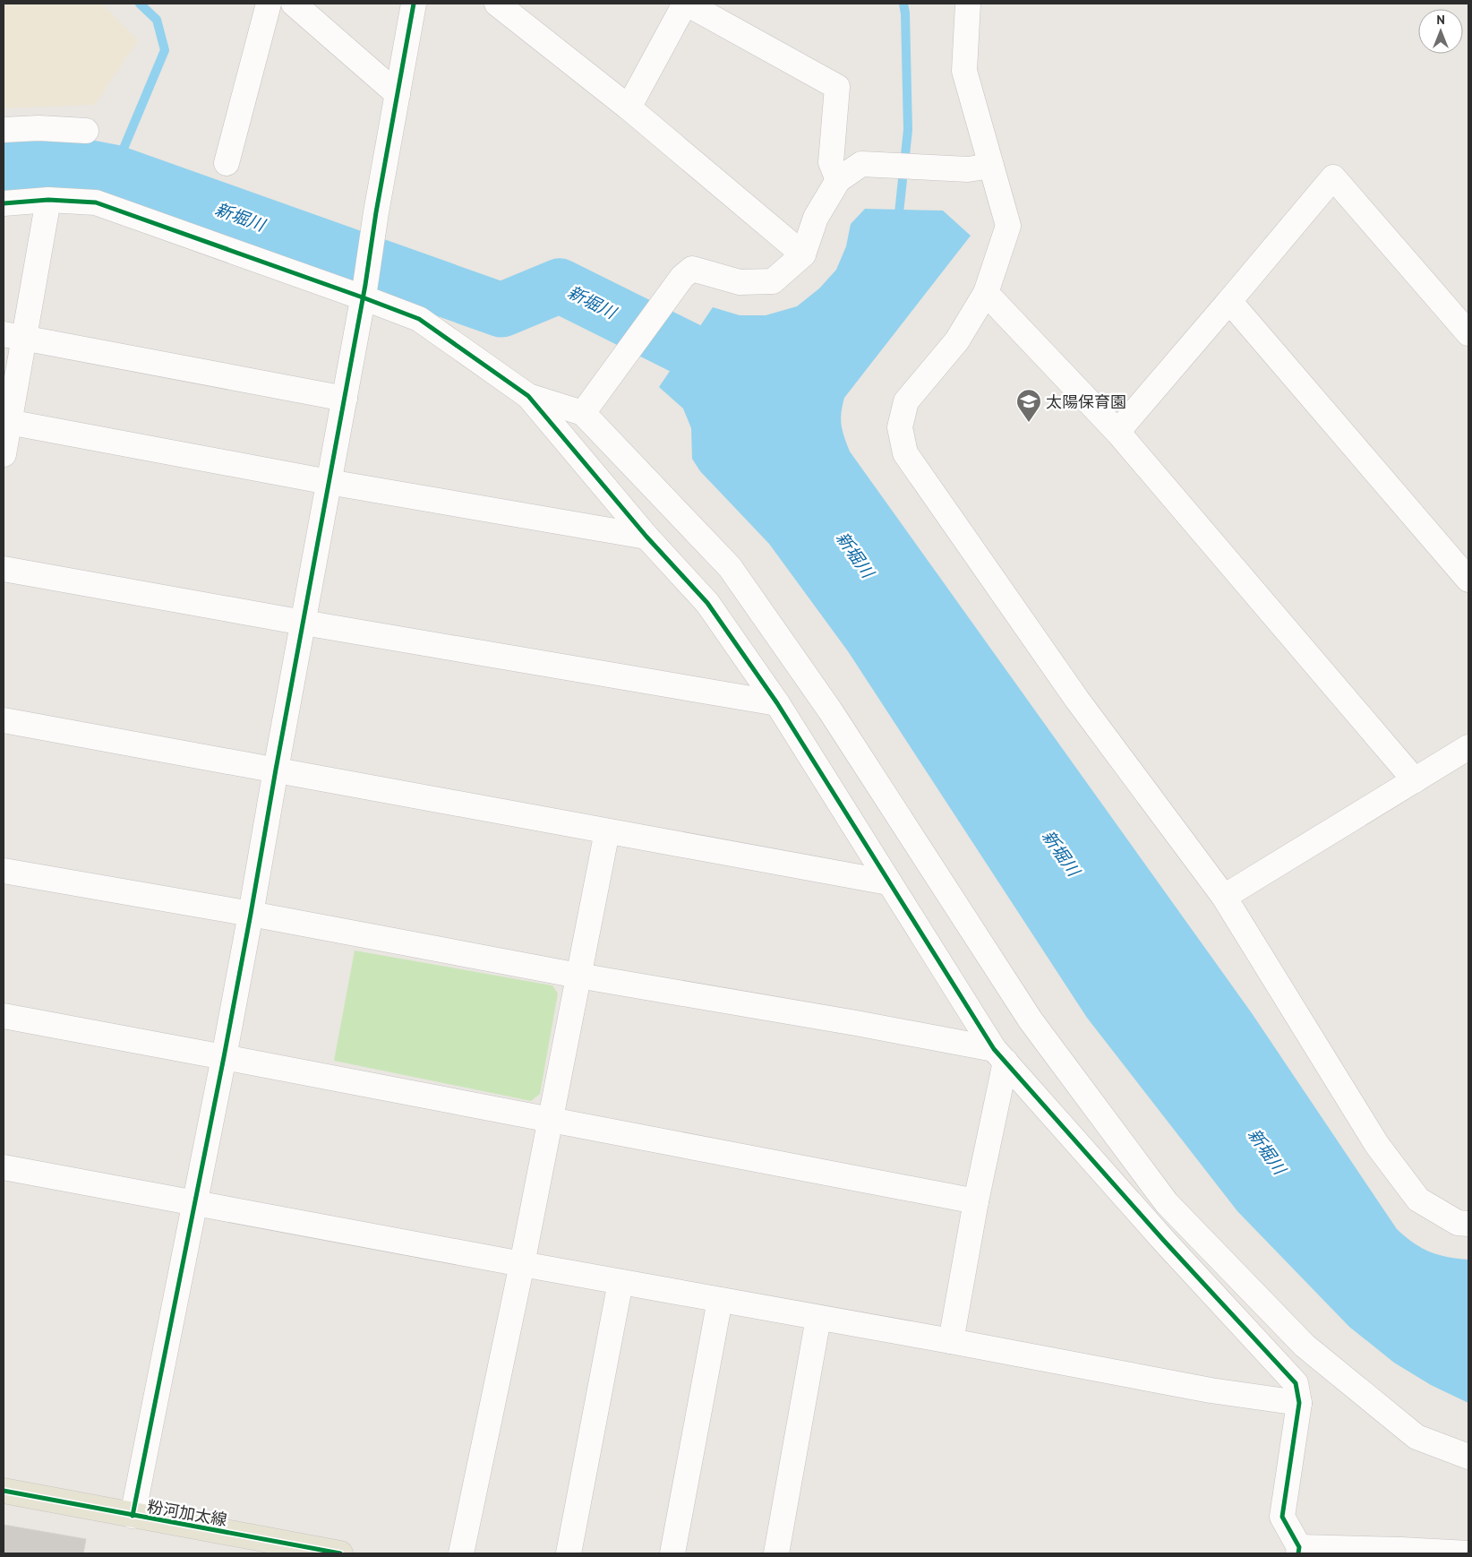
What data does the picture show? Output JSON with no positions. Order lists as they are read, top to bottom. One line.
{"streets":{"main road":["粉河加太線"]},"water":["新堀川"],"places":{"school or university":["太陽保育園"]},"north":"top"}
